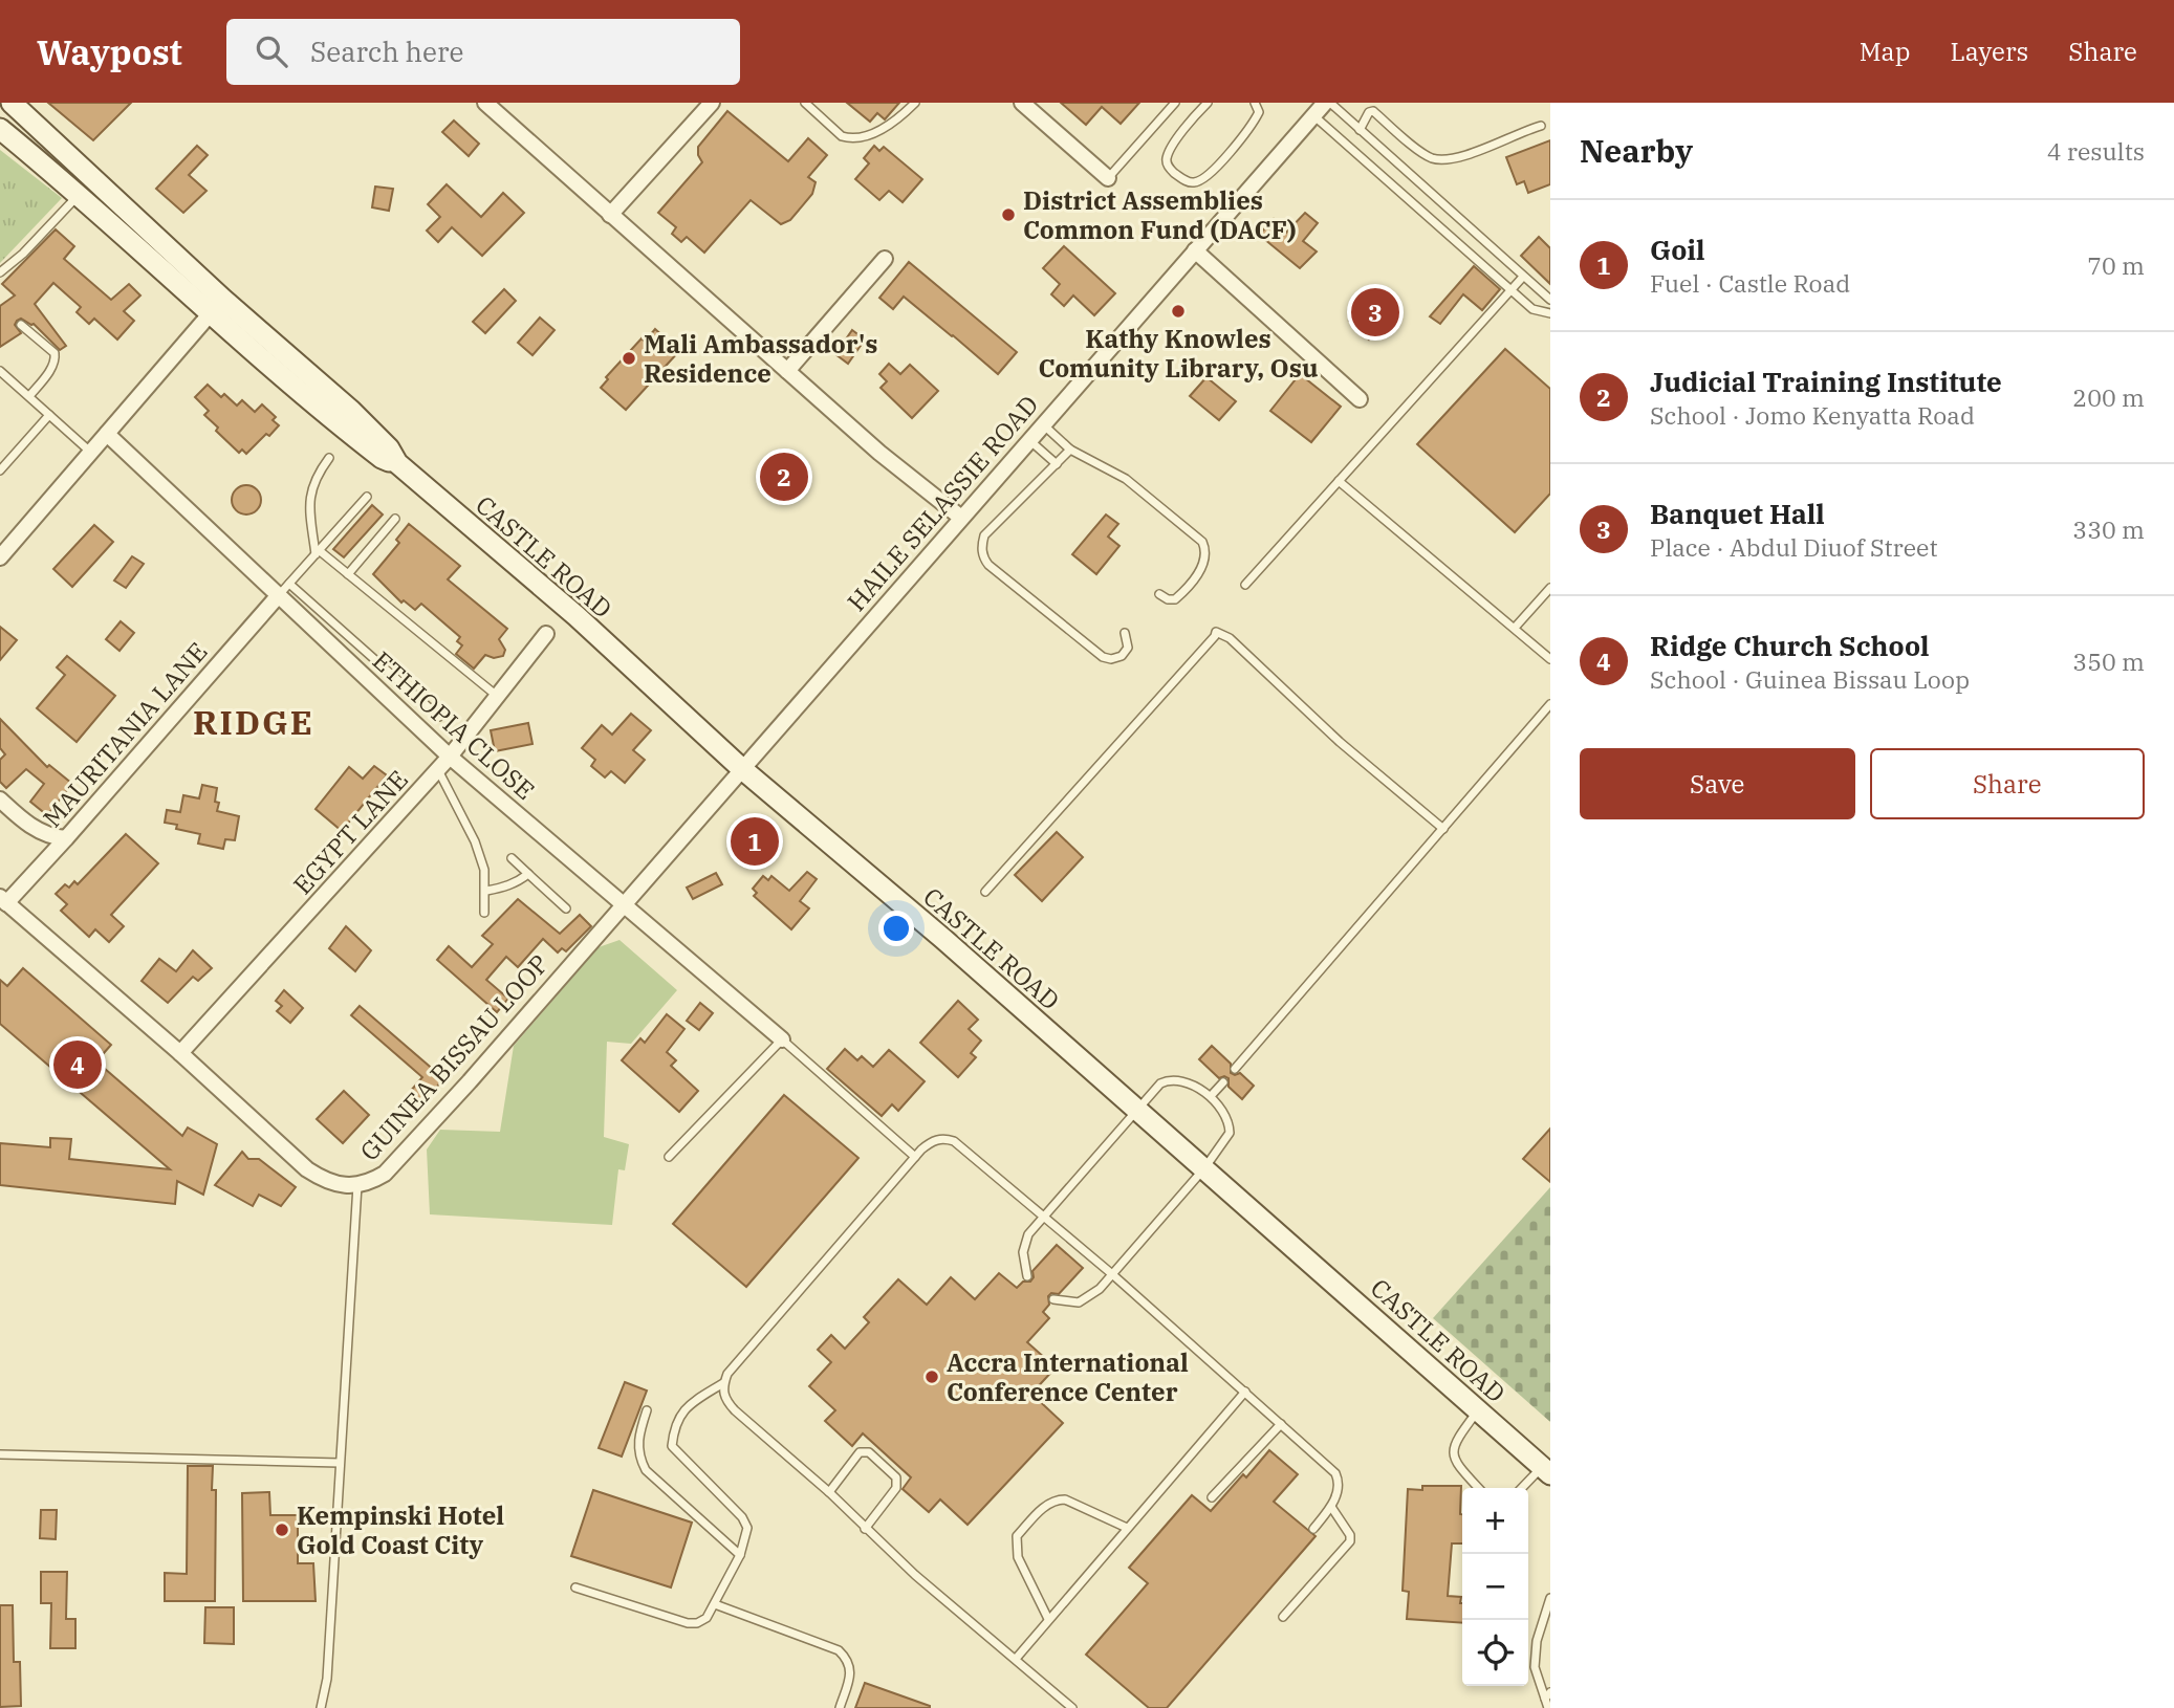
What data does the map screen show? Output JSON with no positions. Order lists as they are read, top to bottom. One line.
{"streets":{"main road":["CASTLE ROAD"],"street":["HAILE SELASSIE ROAD","ETHIOPIA CLOSE","MAURITANIA LANE","EGYPT LANE","GUINEA BISSAU LOOP"]},"crossings":[["HAILE SELASSIE ROAD","CASTLE ROAD"],["HAILE SELASSIE ROAD","GUINEA BISSAU LOOP"],["CASTLE ROAD","GUINEA BISSAU LOOP"],["ETHIOPIA CLOSE","MAURITANIA LANE"],["ETHIOPIA CLOSE","EGYPT LANE"],["ETHIOPIA CLOSE","GUINEA BISSAU LOOP"],["MAURITANIA LANE","GUINEA BISSAU LOOP"],["EGYPT LANE","GUINEA BISSAU LOOP"]],"districts":["RIDGE"],"places":["District Assemblies Common Fund (DACF)","Kathy Knowles Comunity Library, Osu","Mali Ambassador's Residence","Accra International Conference Center","Kempinski Hotel Gold Coast City"],"page":{"header":"Waypost","search":"Search here","nav":["Map","Layers","Share"],"heading":["Nearby","4 results"],"list":[{"mark":"1","name":"Goil","note":"Fuel · Castle Road","value":"70 m"},{"mark":"2","name":"Judicial Training Institute","note":"School · Jomo Kenyatta Road","value":"200 m"},{"mark":"3","name":"Banquet Hall","note":"Place · Abdul Diuof Street","value":"330 m"},{"mark":"4","name":"Ridge Church School","note":"School · Guinea Bissau Loop","value":"350 m"}],"pins":["3","2","1","4"],"buttons":["Save","Share"],"map_buttons":["+","−"]}}
